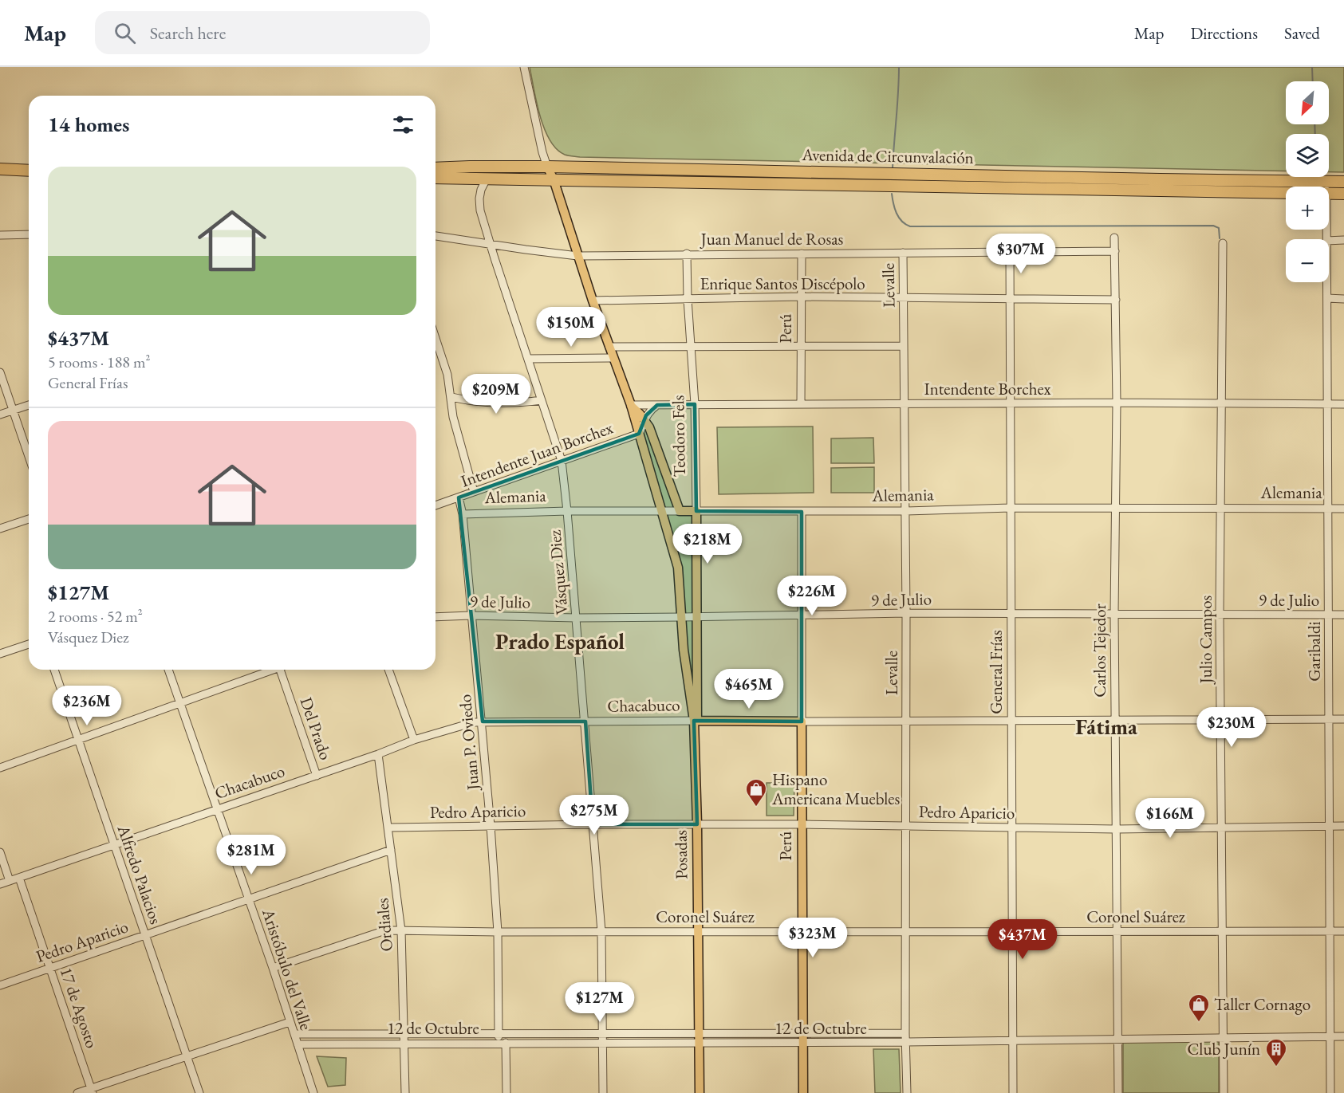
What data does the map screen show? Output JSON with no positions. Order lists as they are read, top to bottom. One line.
{"streets":{"highway":["Avenida de Circunvalación"],"main road":["Perú","Teodoro Fels","Alemania","Chacabuco","Posadas"],"street":["Juan Manuel de Rosas","Enrique Santos Discépolo","Levalle","Intendente Borchex","Intendente Juan Borchex","Vásquez Diez","9 de Julio","Julio Campos","Carlos Tejedor","Garibaldi","General Frías","Del Prado","Juan P. Oviedo","Pedro Aparicio","Alfredo Palacios","Coronel Suárez","Ordiales","Aristóbulo del Valle","17 de Agosto","12 de Octubre"]},"crossings":[["Avenida de Circunvalación","Vásquez Diez"],["Avenida de Circunvalación","Garibaldi"],["Avenida de Circunvalación","Posadas"],["Juan Manuel de Rosas","Levalle"],["Juan Manuel de Rosas","Perú"],["Juan Manuel de Rosas","Teodoro Fels"],["Juan Manuel de Rosas","Vásquez Diez"],["Juan Manuel de Rosas","Carlos Tejedor"],["Juan Manuel de Rosas","General Frías"],["Juan Manuel de Rosas","Posadas"],["Enrique Santos Discépolo","Levalle"],["Enrique Santos Discépolo","Perú"],["Enrique Santos Discépolo","Teodoro Fels"],["Enrique Santos Discépolo","Carlos Tejedor"],["Enrique Santos Discépolo","General Frías"],["Enrique Santos Discépolo","Posadas"],["Levalle","Intendente Borchex"],["Levalle","Alemania"],["Levalle","9 de Julio"],["Levalle","Chacabuco"],["Levalle","Pedro Aparicio"],["Levalle","Coronel Suárez"],["Levalle","12 de Octubre"],["Perú","Intendente Borchex"],["Perú","Alemania"],["Perú","9 de Julio"],["Perú","Chacabuco"],["Perú","Pedro Aparicio"],["Perú","Coronel Suárez"],["Perú","12 de Octubre"],["Intendente Borchex","Teodoro Fels"],["Intendente Borchex","Intendente Juan Borchex"],["Intendente Borchex","Julio Campos"],["Intendente Borchex","Carlos Tejedor"],["Intendente Borchex","Garibaldi"],["Intendente Borchex","General Frías"],["Intendente Borchex","Posadas"],["Teodoro Fels","Alemania"],["Teodoro Fels","9 de Julio"],["Teodoro Fels","Posadas"],["Intendente Juan Borchex","Vásquez Diez"],["Intendente Juan Borchex","Juan P. Oviedo"],["Intendente Juan Borchex","Posadas"],["Alemania","Vásquez Diez"],["Alemania","Julio Campos"],["Alemania","Carlos Tejedor"],["Alemania","Garibaldi"],["Alemania","General Frías"],["Alemania","Juan P. Oviedo"],["Alemania","Posadas"],["Vásquez Diez","9 de Julio"],["Vásquez Diez","Chacabuco"],["Vásquez Diez","Pedro Aparicio"],["Vásquez Diez","Coronel Suárez"],["Vásquez Diez","12 de Octubre"],["9 de Julio","Julio Campos"],["9 de Julio","Carlos Tejedor"],["9 de Julio","Garibaldi"],["9 de Julio","General Frías"],["9 de Julio","Juan P. Oviedo"],["9 de Julio","Posadas"],["Julio Campos","Chacabuco"],["Julio Campos","Pedro Aparicio"],["Julio Campos","Coronel Suárez"],["Julio Campos","12 de Octubre"],["Carlos Tejedor","Chacabuco"],["Carlos Tejedor","Pedro Aparicio"],["Carlos Tejedor","Coronel Suárez"],["Carlos Tejedor","12 de Octubre"],["Garibaldi","Chacabuco"],["Garibaldi","Pedro Aparicio"],["Garibaldi","Coronel Suárez"],["Garibaldi","12 de Octubre"],["General Frías","Chacabuco"],["General Frías","Pedro Aparicio"],["General Frías","Coronel Suárez"],["General Frías","12 de Octubre"],["Chacabuco","Del Prado"],["Chacabuco","Juan P. Oviedo"],["Chacabuco","Posadas"],["Chacabuco","Alfredo Palacios"],["Chacabuco","Ordiales"],["Chacabuco","Aristóbulo del Valle"],["Chacabuco","17 de Agosto"],["Juan P. Oviedo","Pedro Aparicio"],["Juan P. Oviedo","Coronel Suárez"],["Juan P. Oviedo","12 de Octubre"],["Pedro Aparicio","Posadas"],["Pedro Aparicio","Alfredo Palacios"],["Pedro Aparicio","Ordiales"],["Pedro Aparicio","Aristóbulo del Valle"],["Pedro Aparicio","17 de Agosto"],["Posadas","Coronel Suárez"],["Posadas","12 de Octubre"],["Coronel Suárez","Ordiales"],["Coronel Suárez","Aristóbulo del Valle"],["Ordiales","12 de Octubre"],["Aristóbulo del Valle","12 de Octubre"]],"districts":["Prado Español","Fátima"],"places":{"shop":["Hispano Americana Muebles","Taller Cornago"],"building":["Club Junín"]},"north":"bottom left","page":{"header":"Map","search":"Search here","nav":["Map","Directions","Saved"],"map_buttons":["+","−"],"heading":"14 homes","list":[{"name":"$437M","note":"5 rooms · 188 m² · General Frías"},{"name":"$127M","note":"2 rooms · 52 m² · Vásquez Diez"}],"price":["$307M","$150M","$209M","$218M","$226M","$465M","$236M","$230M","$275M","$166M","$281M","$323M","$437M","$127M"]}}
